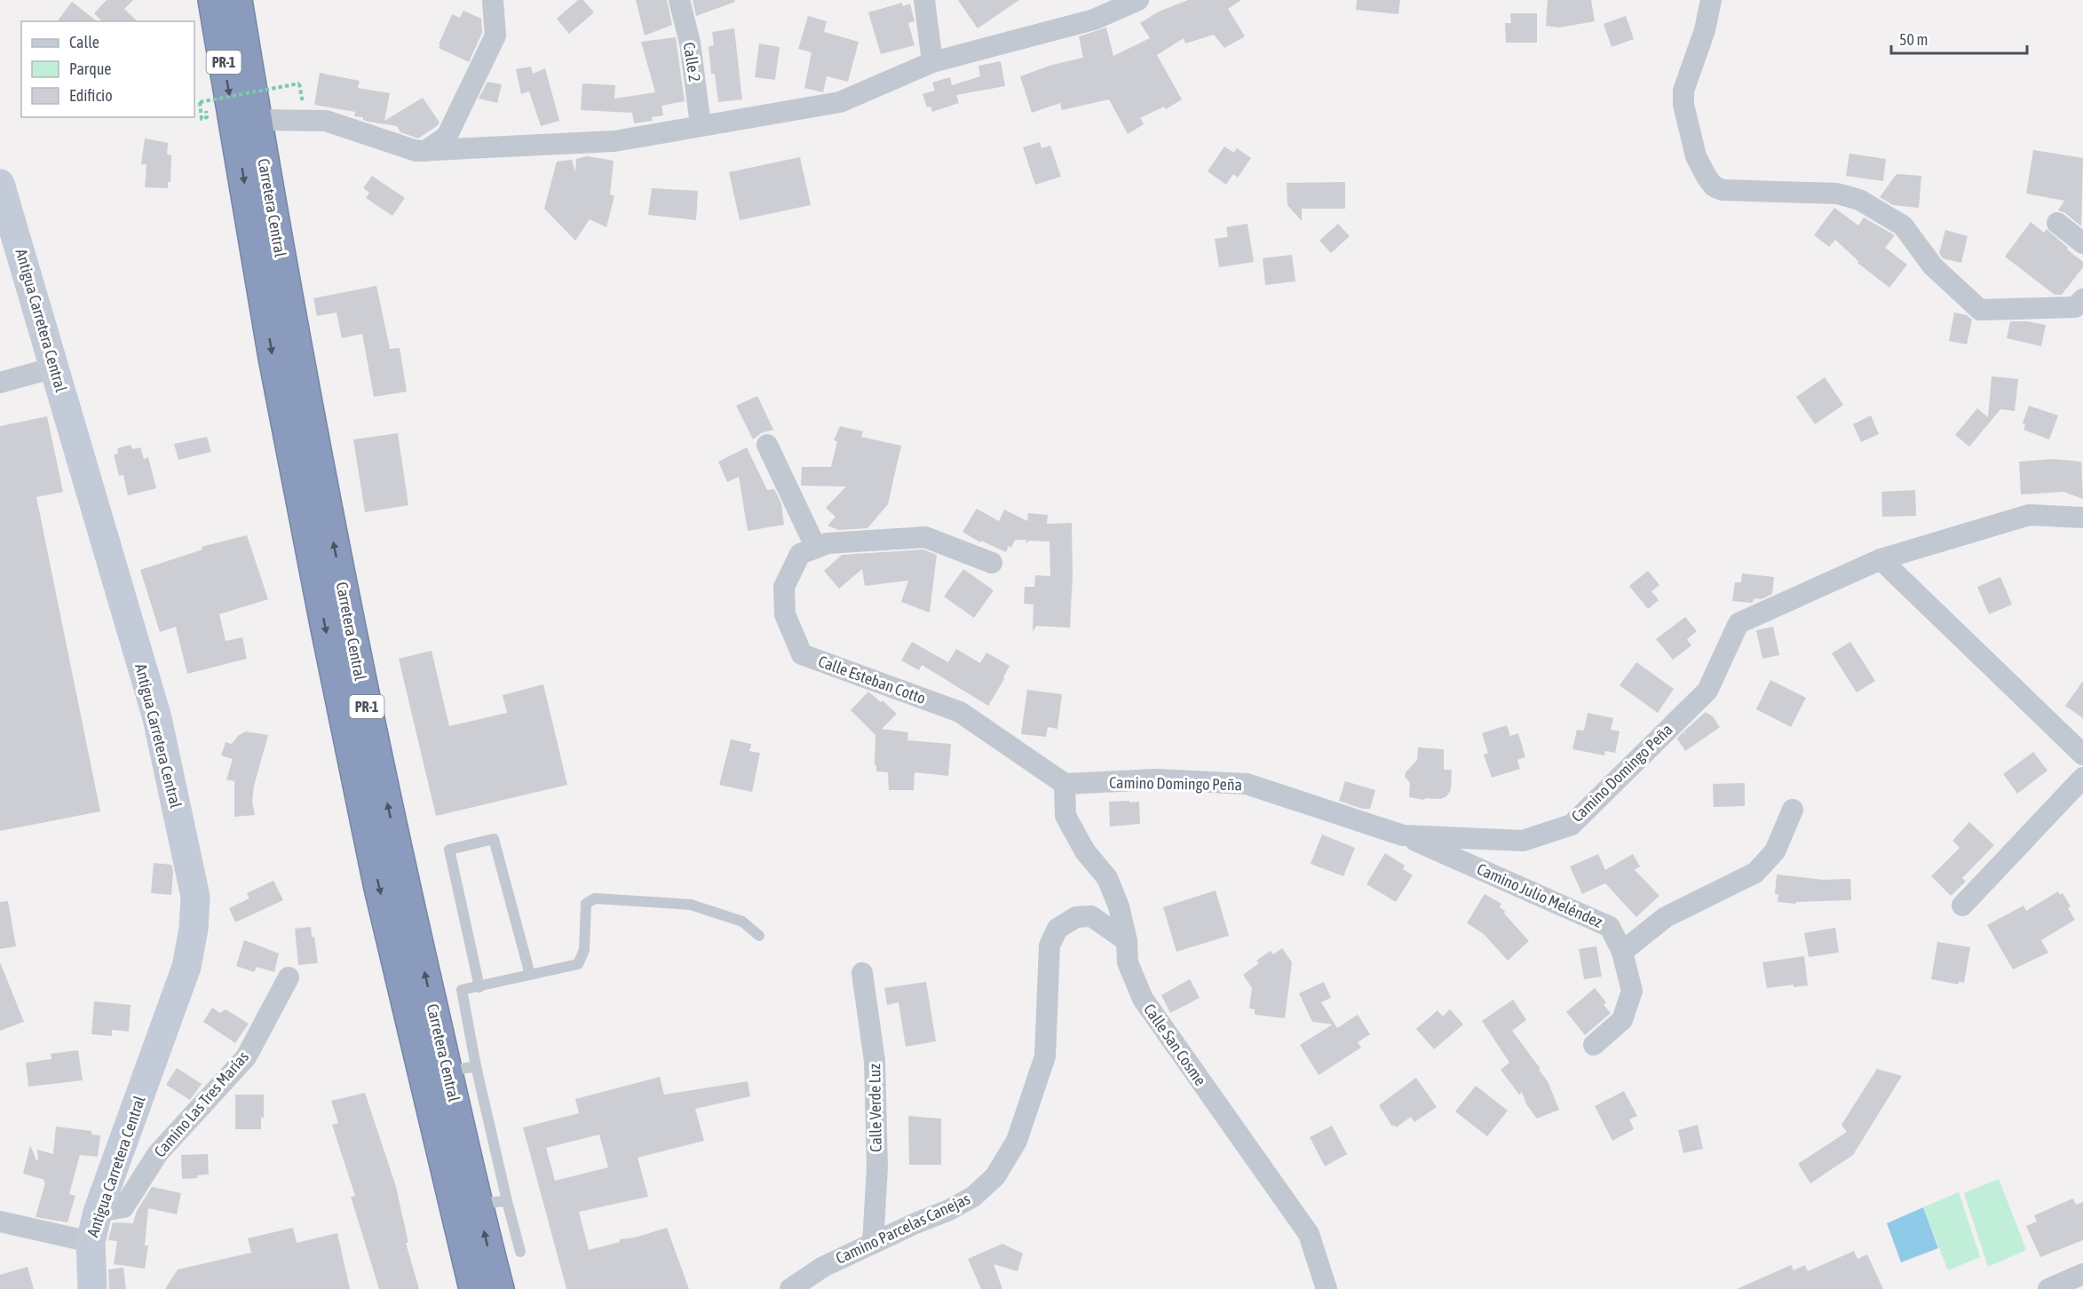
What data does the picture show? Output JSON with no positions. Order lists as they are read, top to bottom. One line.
{"streets":{"highway":["PR-1","Carretera Central"],"street":["Calle 2","Antigua Carretera Central","Calle Esteban Cotto","Camino Domingo Peña","Camino Julio Meléndez","Calle San Cosme","Camino Las Tres Marías","Calle Verde Luz","Camino Parcelas Canejas"]},"crossings":[["Antigua Carretera Central","Camino Las Tres Marías"],["Calle Esteban Cotto","Camino Domingo Peña"],["Calle Esteban Cotto","Calle San Cosme"],["Camino Domingo Peña","Camino Julio Meléndez"],["Camino Domingo Peña","Calle San Cosme"],["Calle San Cosme","Camino Parcelas Canejas"],["Calle Verde Luz","Camino Parcelas Canejas"]],"legend":["Calle","Parque","Edificio"],"scale_bar":"50 m"}
